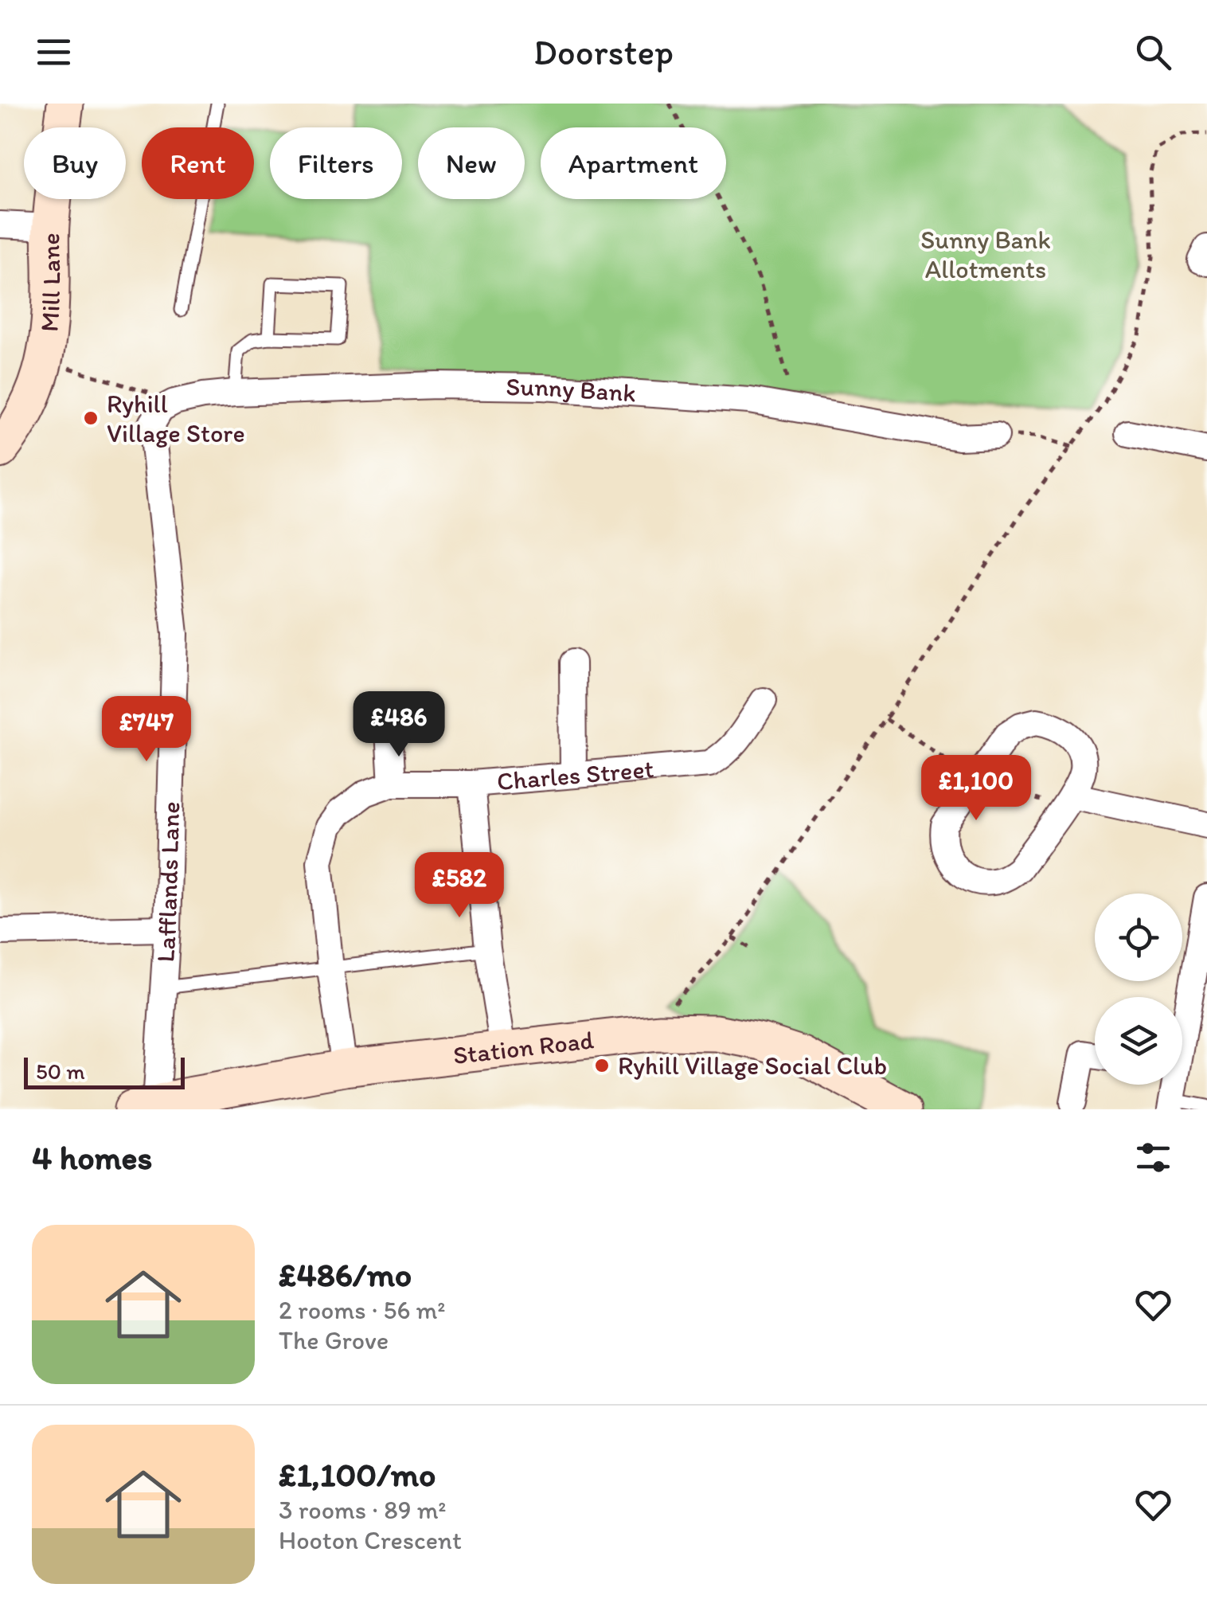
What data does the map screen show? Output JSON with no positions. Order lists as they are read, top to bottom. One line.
{"streets":{"street":["Mill Lane","Sunny Bank","Charles Street","Lafflands Lane","Station Road"]},"crossings":[["Sunny Bank","Lafflands Lane"],["Charles Street","Station Road"],["Lafflands Lane","Station Road"]],"parks":["Sunny Bank Allotments"],"places":["Ryhill Village Store","Ryhill Village Social Club"],"scale_bar":"50 m","page":{"header":"Doorstep","chip":["Buy","Rent","Filters","New","Apartment"],"price":["£486","£747","£1,100","£582"],"scale":"50 m","heading":"4 homes","list":[{"name":"£486/mo","note":"2 rooms · 56 m² · The Grove"},{"name":"£1,100/mo","note":"3 rooms · 89 m² · Hooton Crescent"}]}}
